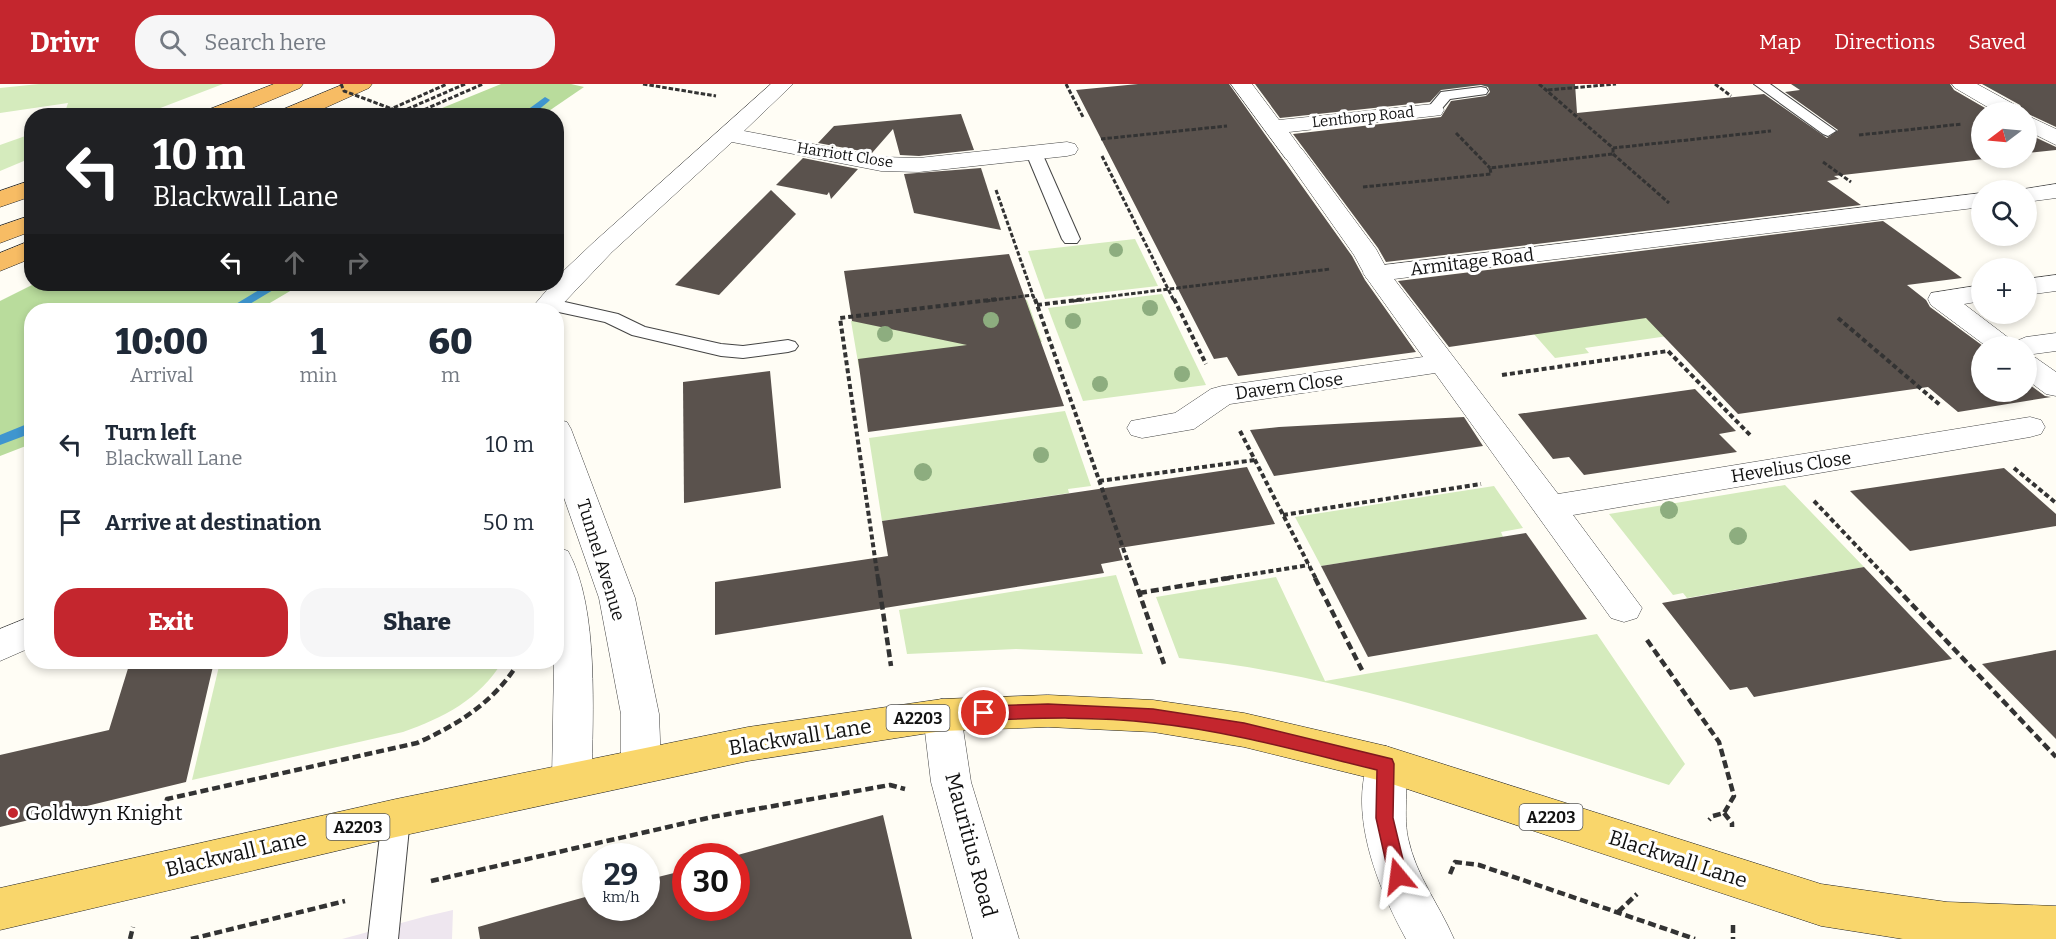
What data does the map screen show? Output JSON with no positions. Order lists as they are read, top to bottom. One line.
{"streets":{"main road":["A2203","Blackwall Lane"],"street":["Lenthorp Road","Harriott Close","Armitage Road","Davern Close","Hevelius Close","Tunnel Avenue","Mauritius Road"]},"crossings":[["Armitage Road","Davern Close"],["Armitage Road","Hevelius Close"],["Tunnel Avenue","Blackwall Lane"],["Blackwall Lane","Mauritius Road"]],"places":["Goldwyn Knight"],"north":"left","page":{"header":"Drivr","search":"Search here","nav":["Map","Directions","Saved"],"map_buttons":["+","−"],"turn":["10 m","Blackwall Lane"],"eta":["10:00","Arrival","1","min","60","m"],"list":[{"name":"Turn left","note":"Blackwall Lane","value":"10 m"},{"name":"Arrive at destination","value":"50 m"}],"buttons":["Exit","Share"],"speed":"29 km/h","limit":"30"}}
